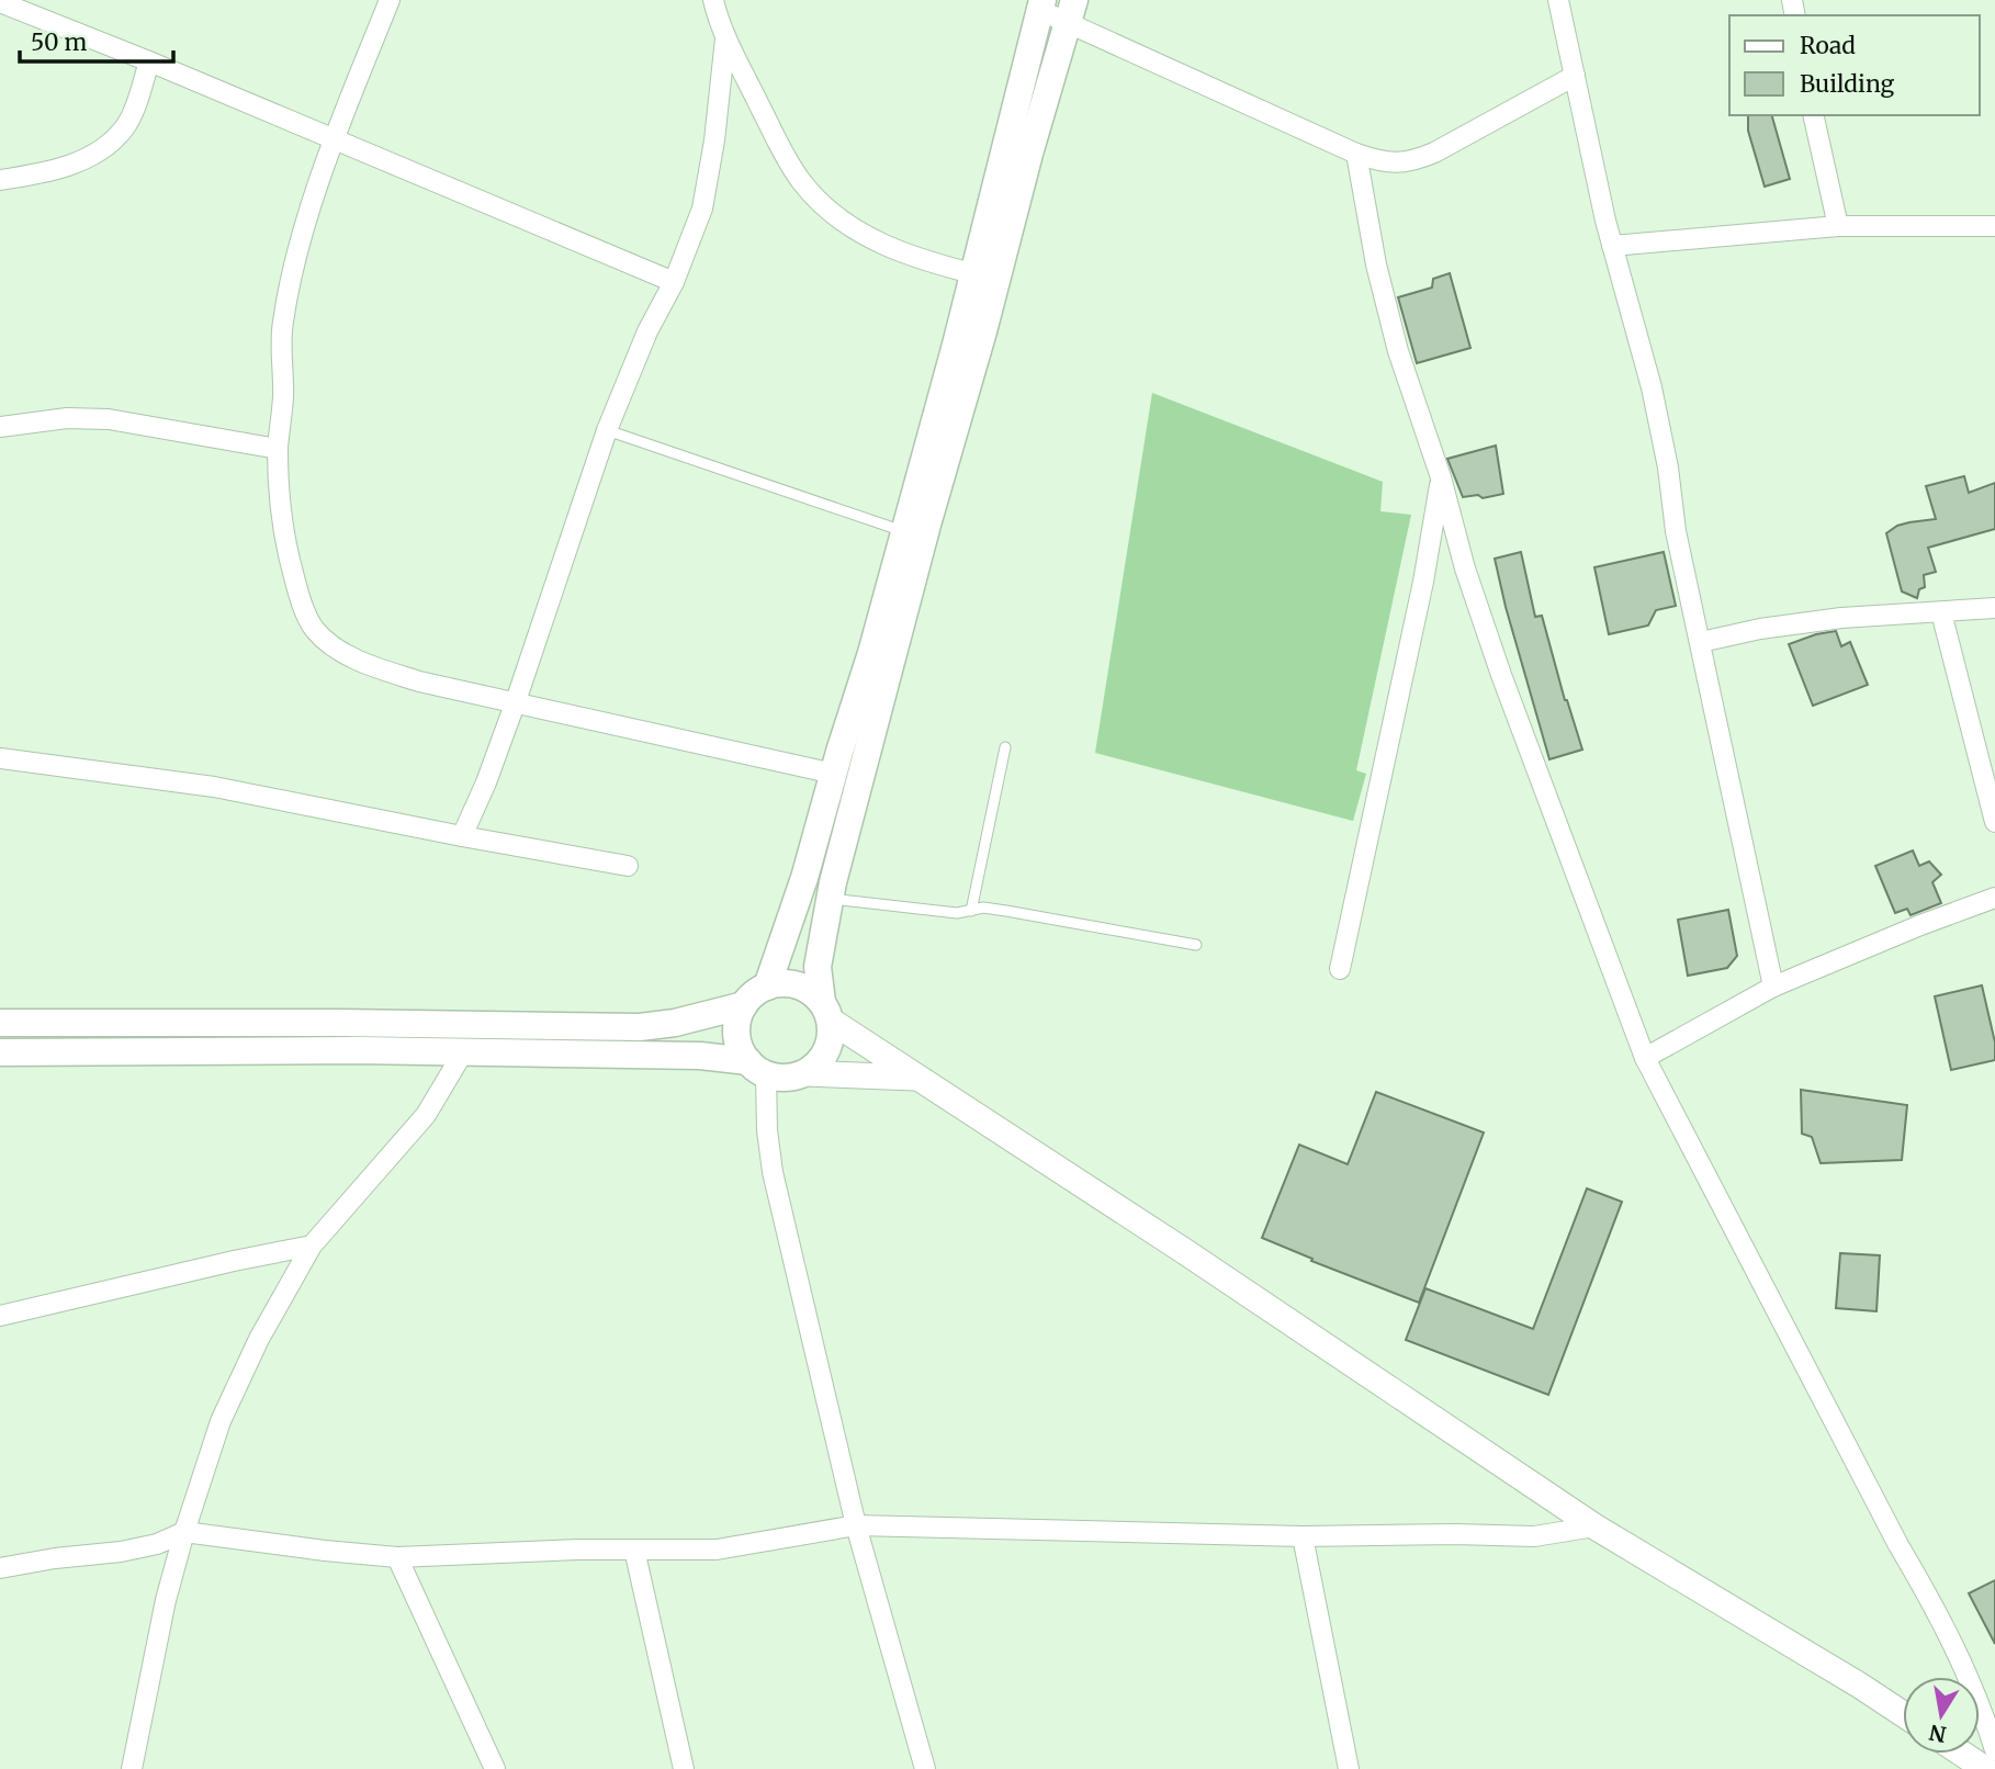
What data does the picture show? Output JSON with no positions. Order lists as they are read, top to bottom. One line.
{"legend":["Road","Building"],"scale_bar":"50 m","north":"bottom"}
